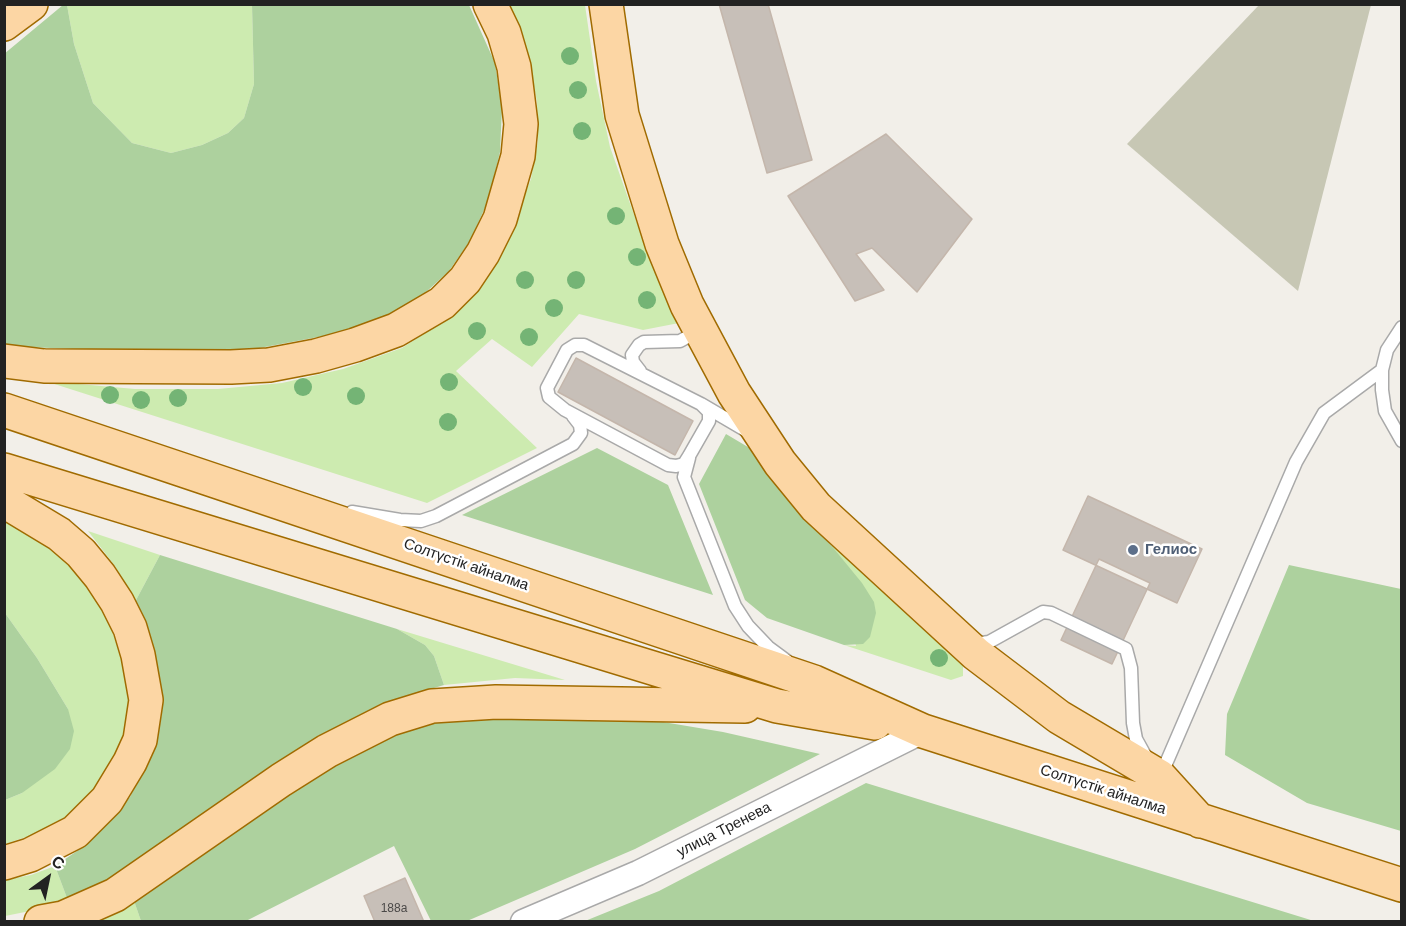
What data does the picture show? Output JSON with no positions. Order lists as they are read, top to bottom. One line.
{"streets":{"main road":["Солтүстік айналма"],"street":["улица Тренева"]},"crossings":[["Солтүстік айналма","улица Тренева"]],"places":["Гелиос"],"house_numbers":["188а"],"north":"top right"}
